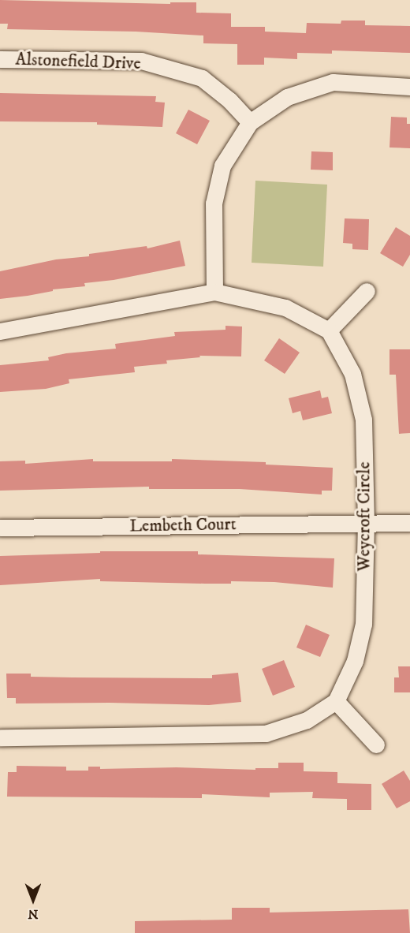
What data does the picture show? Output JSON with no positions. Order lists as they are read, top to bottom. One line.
{"streets":{"street":["Alstonefield Drive","Weycroft Circle","Lembeth Court"]},"crossings":[["Weycroft Circle","Lembeth Court"]],"north":"bottom"}
